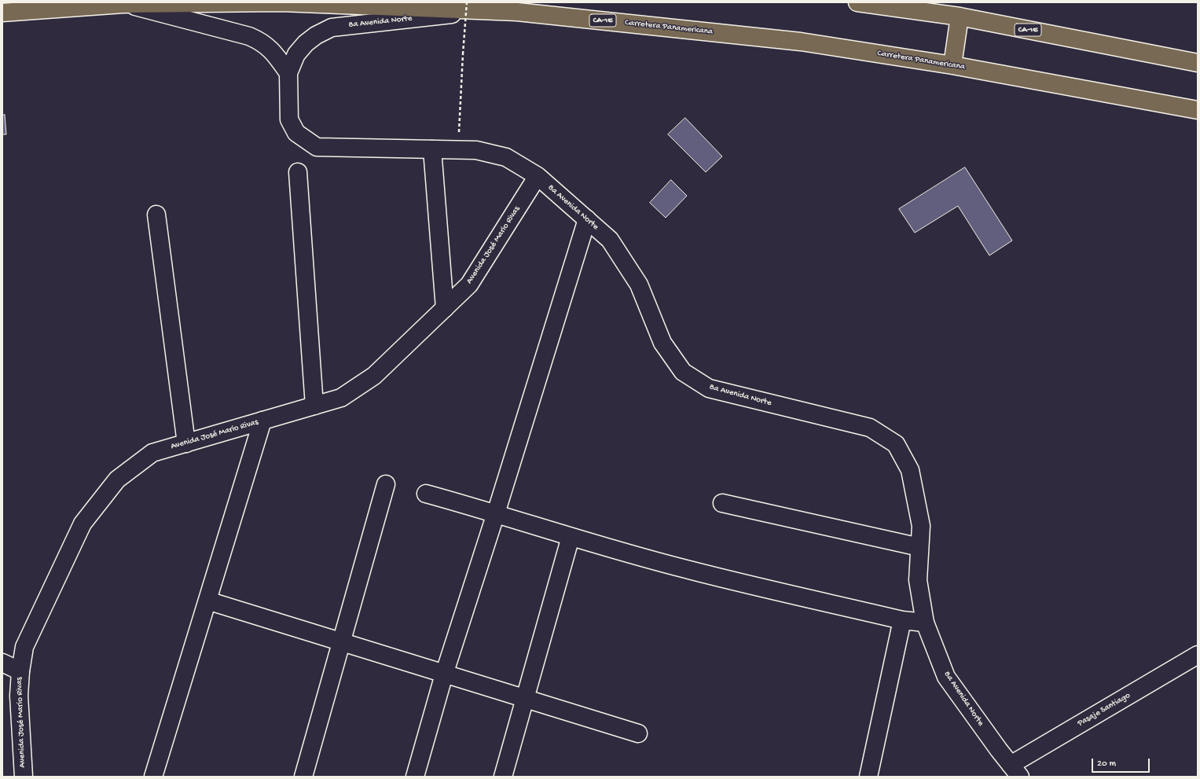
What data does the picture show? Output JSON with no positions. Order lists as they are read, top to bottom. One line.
{"streets":{"highway":["CA-1E","Carretera Panamericana"],"street":["8a Avenida Norte","Avenida José Mario Rivas","Pasaje Santiago"]},"crossings":[["8a Avenida Norte","Carretera Panamericana"],["8a Avenida Norte","Avenida José Mario Rivas"],["8a Avenida Norte","Pasaje Santiago"]],"scale_bar":"20 m"}
